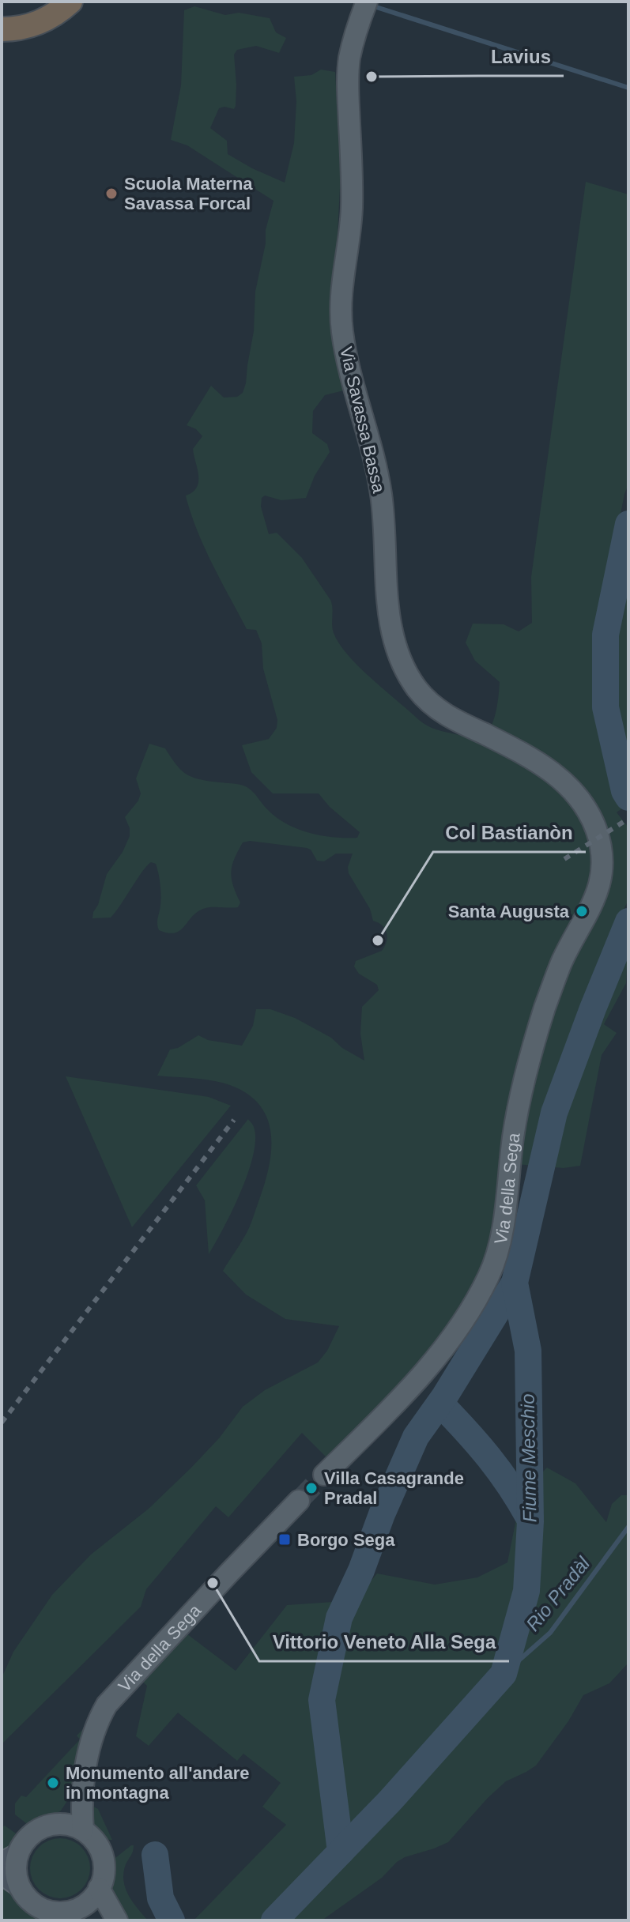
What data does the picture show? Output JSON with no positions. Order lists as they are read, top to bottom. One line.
{"streets":{"main road":["Via Savassa Bassa","Via della Sega"]},"crossings":[["Via Savassa Bassa","Via della Sega"]],"water":["Fiume Meschio","Rio Pradàl"],"places":{"other":["Lavius","Scuola Materna Savassa Forcal","Santa Augusta","Col Bastianòn","Villa Casagrande Pradal","Vittorio Veneto Alla Sega","Monumento all'andare in montagna"],"transit":["Borgo Sega"]}}
